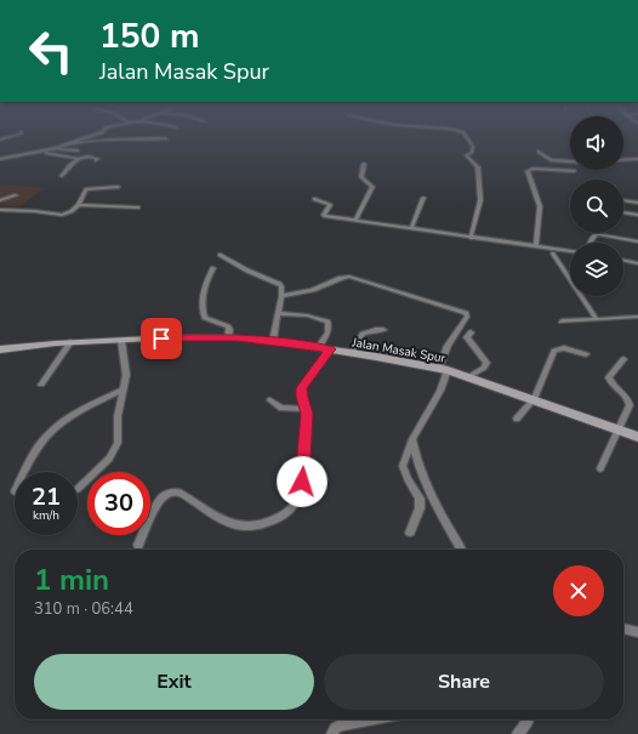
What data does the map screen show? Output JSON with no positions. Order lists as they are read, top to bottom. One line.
{"streets":{"street":["Jalan Masak Spur"]},"page":{"turn":["150 m","Jalan Masak Spur"],"speed":"21 km/h","limit":"30","heading":["1 min","310 m · 06:44"],"buttons":["Exit","Share"]}}
